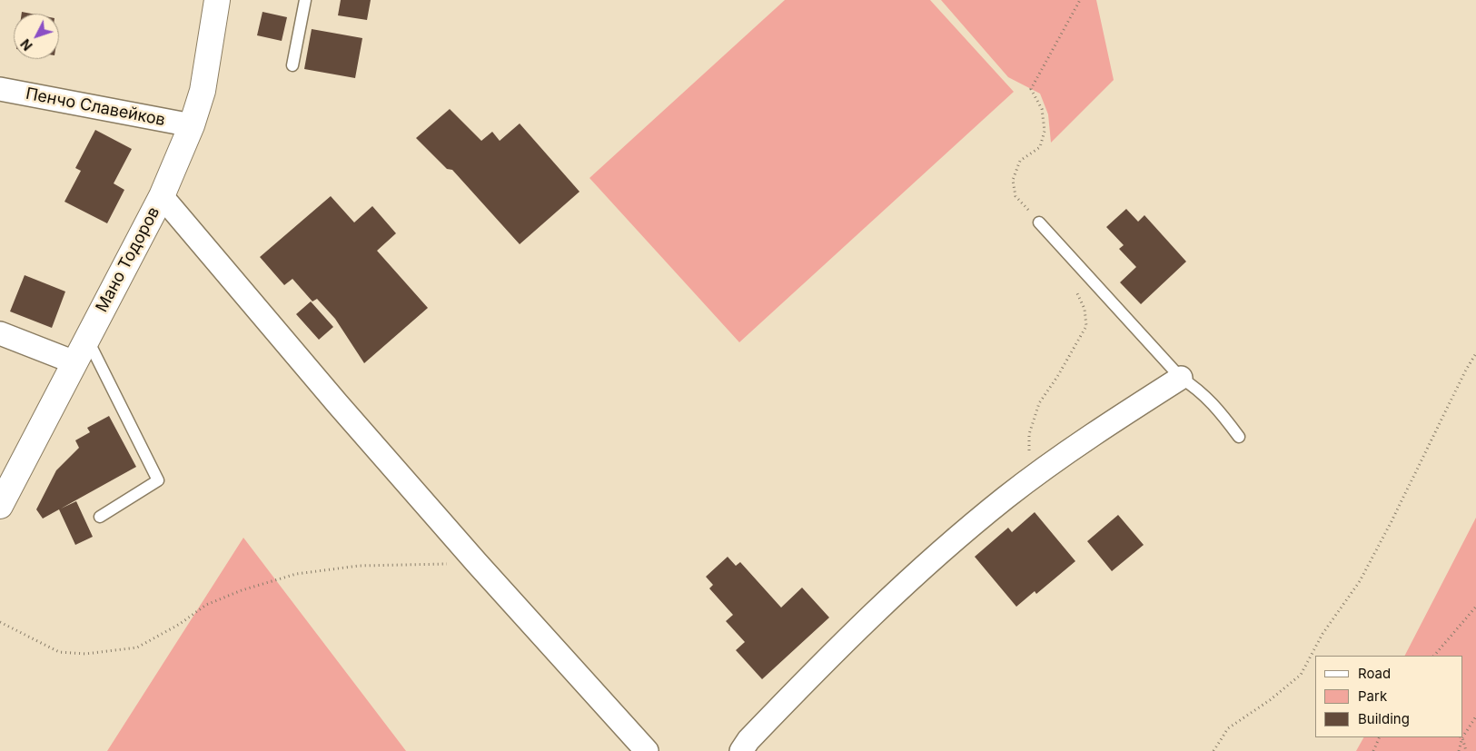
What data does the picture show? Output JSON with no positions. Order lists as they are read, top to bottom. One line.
{"streets":{"street":["Пенчо Славейков","Мано Тодоров"]},"crossings":[["Пенчо Славейков","Мано Тодоров"]],"legend":["Road","Park","Building"],"north":"bottom left"}
